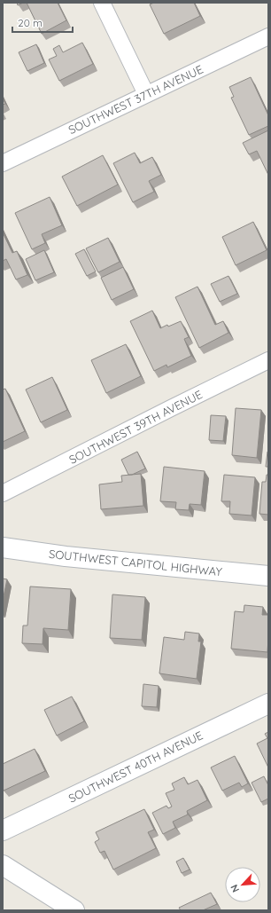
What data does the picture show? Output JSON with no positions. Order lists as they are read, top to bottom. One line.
{"streets":{"street":["SOUTHWEST 37TH AVENUE","SOUTHWEST 39TH AVENUE","SOUTHWEST CAPITOL HIGHWAY","SOUTHWEST 40TH AVENUE"]},"scale_bar":"20 m","north":"bottom left"}
